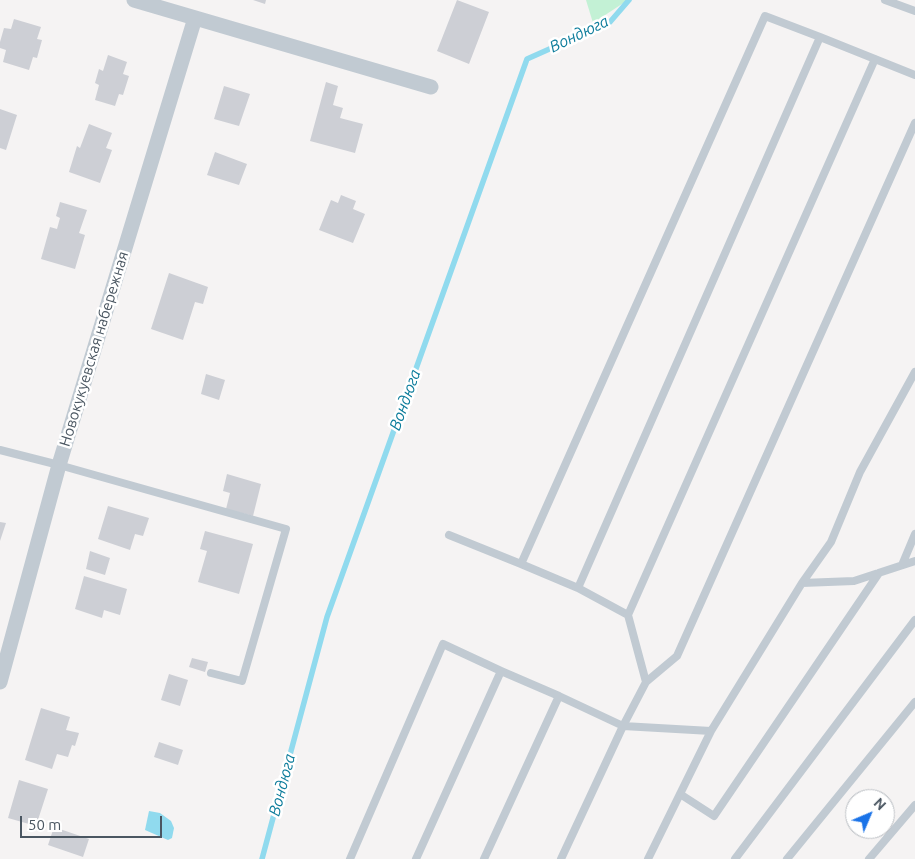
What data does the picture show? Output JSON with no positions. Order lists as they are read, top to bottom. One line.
{"streets":{"street":["Новокукуевская набережная"]},"water":["Вондюга"],"scale_bar":"50 m","north":"top right"}
